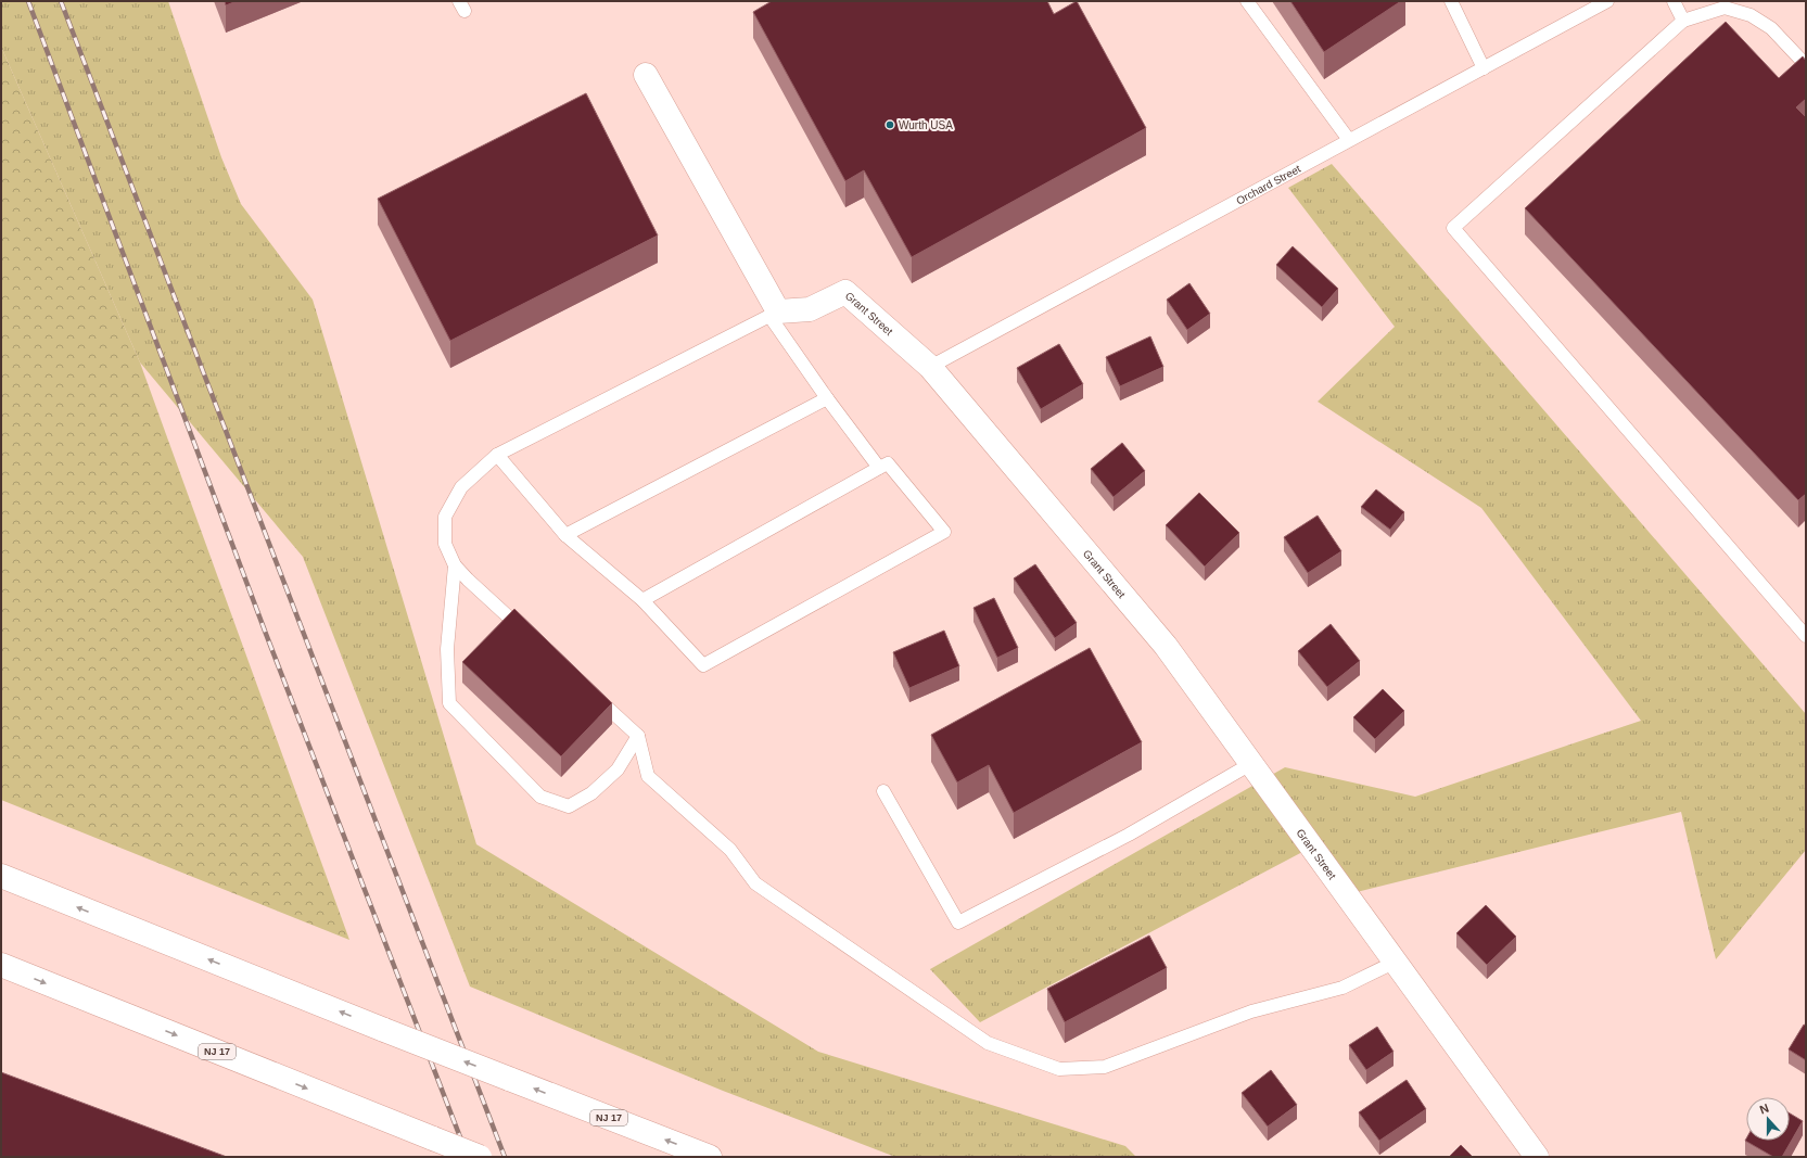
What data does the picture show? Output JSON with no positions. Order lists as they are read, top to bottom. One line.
{"streets":{"main road":["Grant Street","NJ 17"],"lane":["Orchard Street"]},"crossings":[["Orchard Street","Grant Street"]],"places":["Wurth USA"],"north":"top"}
